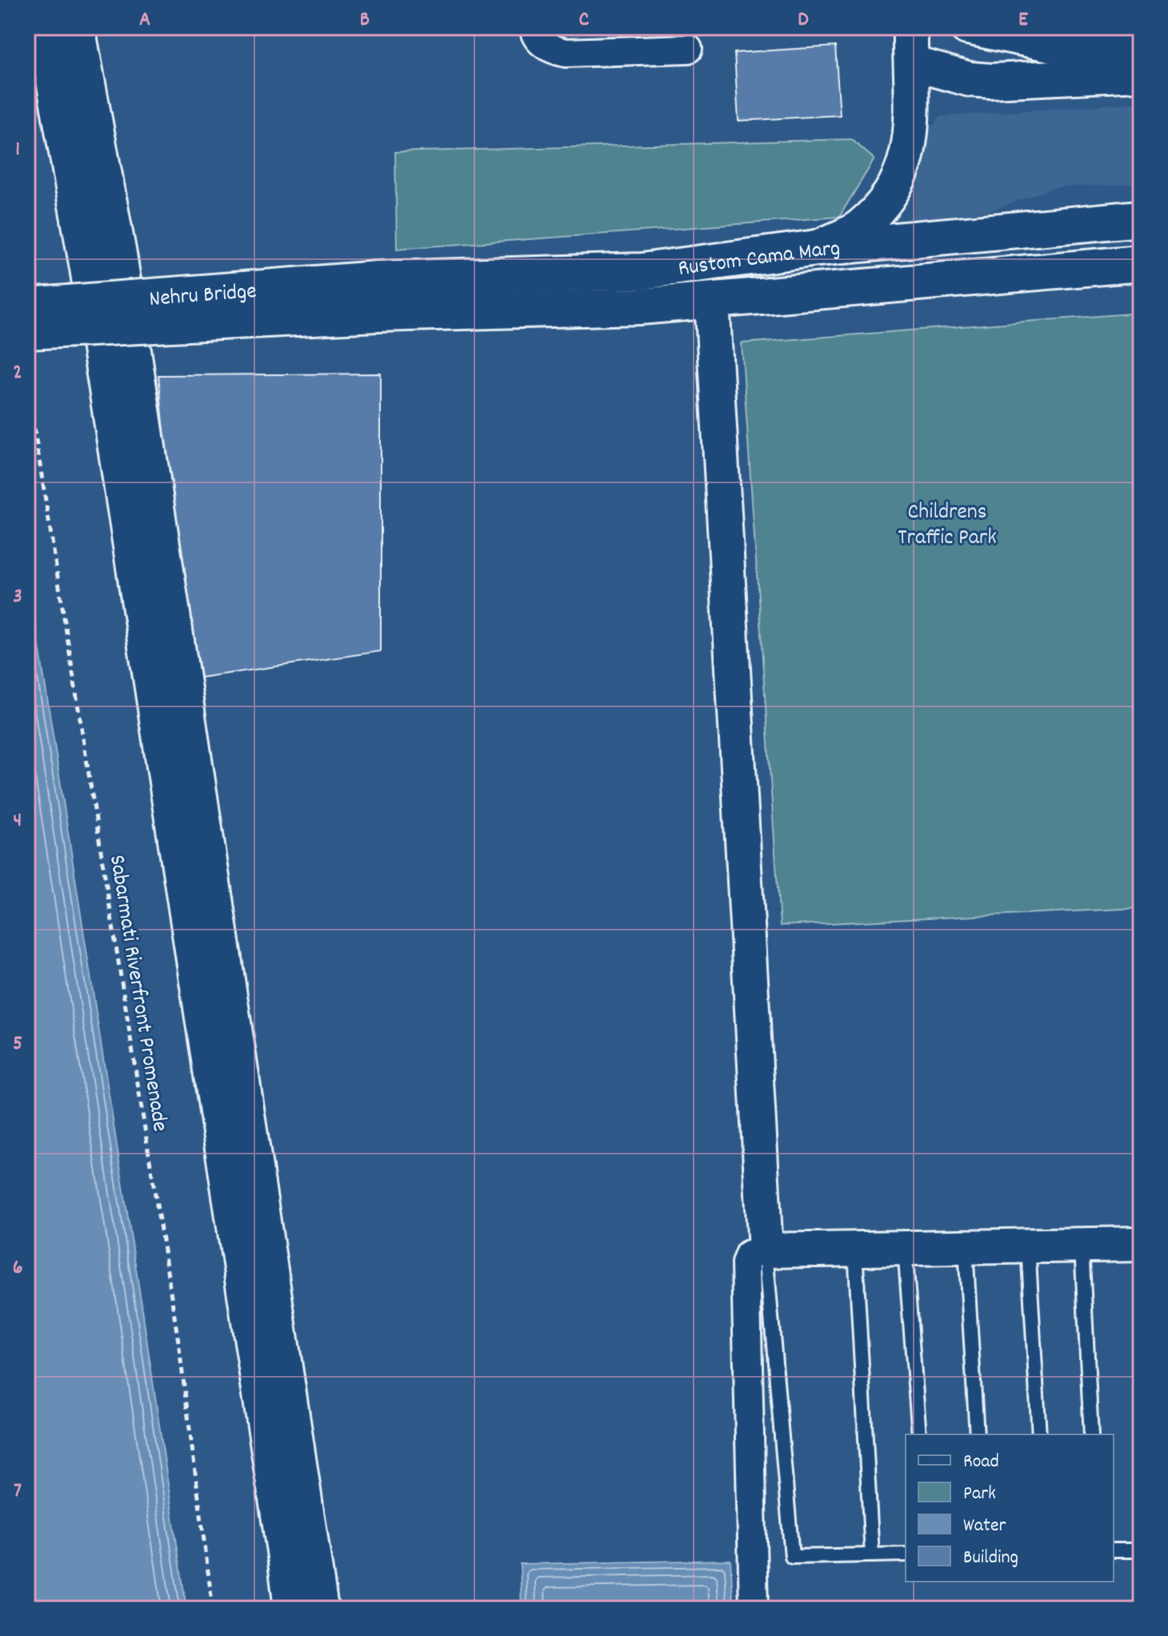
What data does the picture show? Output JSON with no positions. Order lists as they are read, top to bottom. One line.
{"streets":{"main road":["Rustom Cama Marg","Nehru Bridge"],"path":["Sabarmati Riverfront Promenade"]},"crossings":[["Rustom Cama Marg","Nehru Bridge"]],"parks":["Childrens Traffic Park"],"legend":["Road","Park","Water","Building"],"grid":{"columns":["A","B","C","D","E"],"rows":["1","2","3","4","5","6","7"]}}
